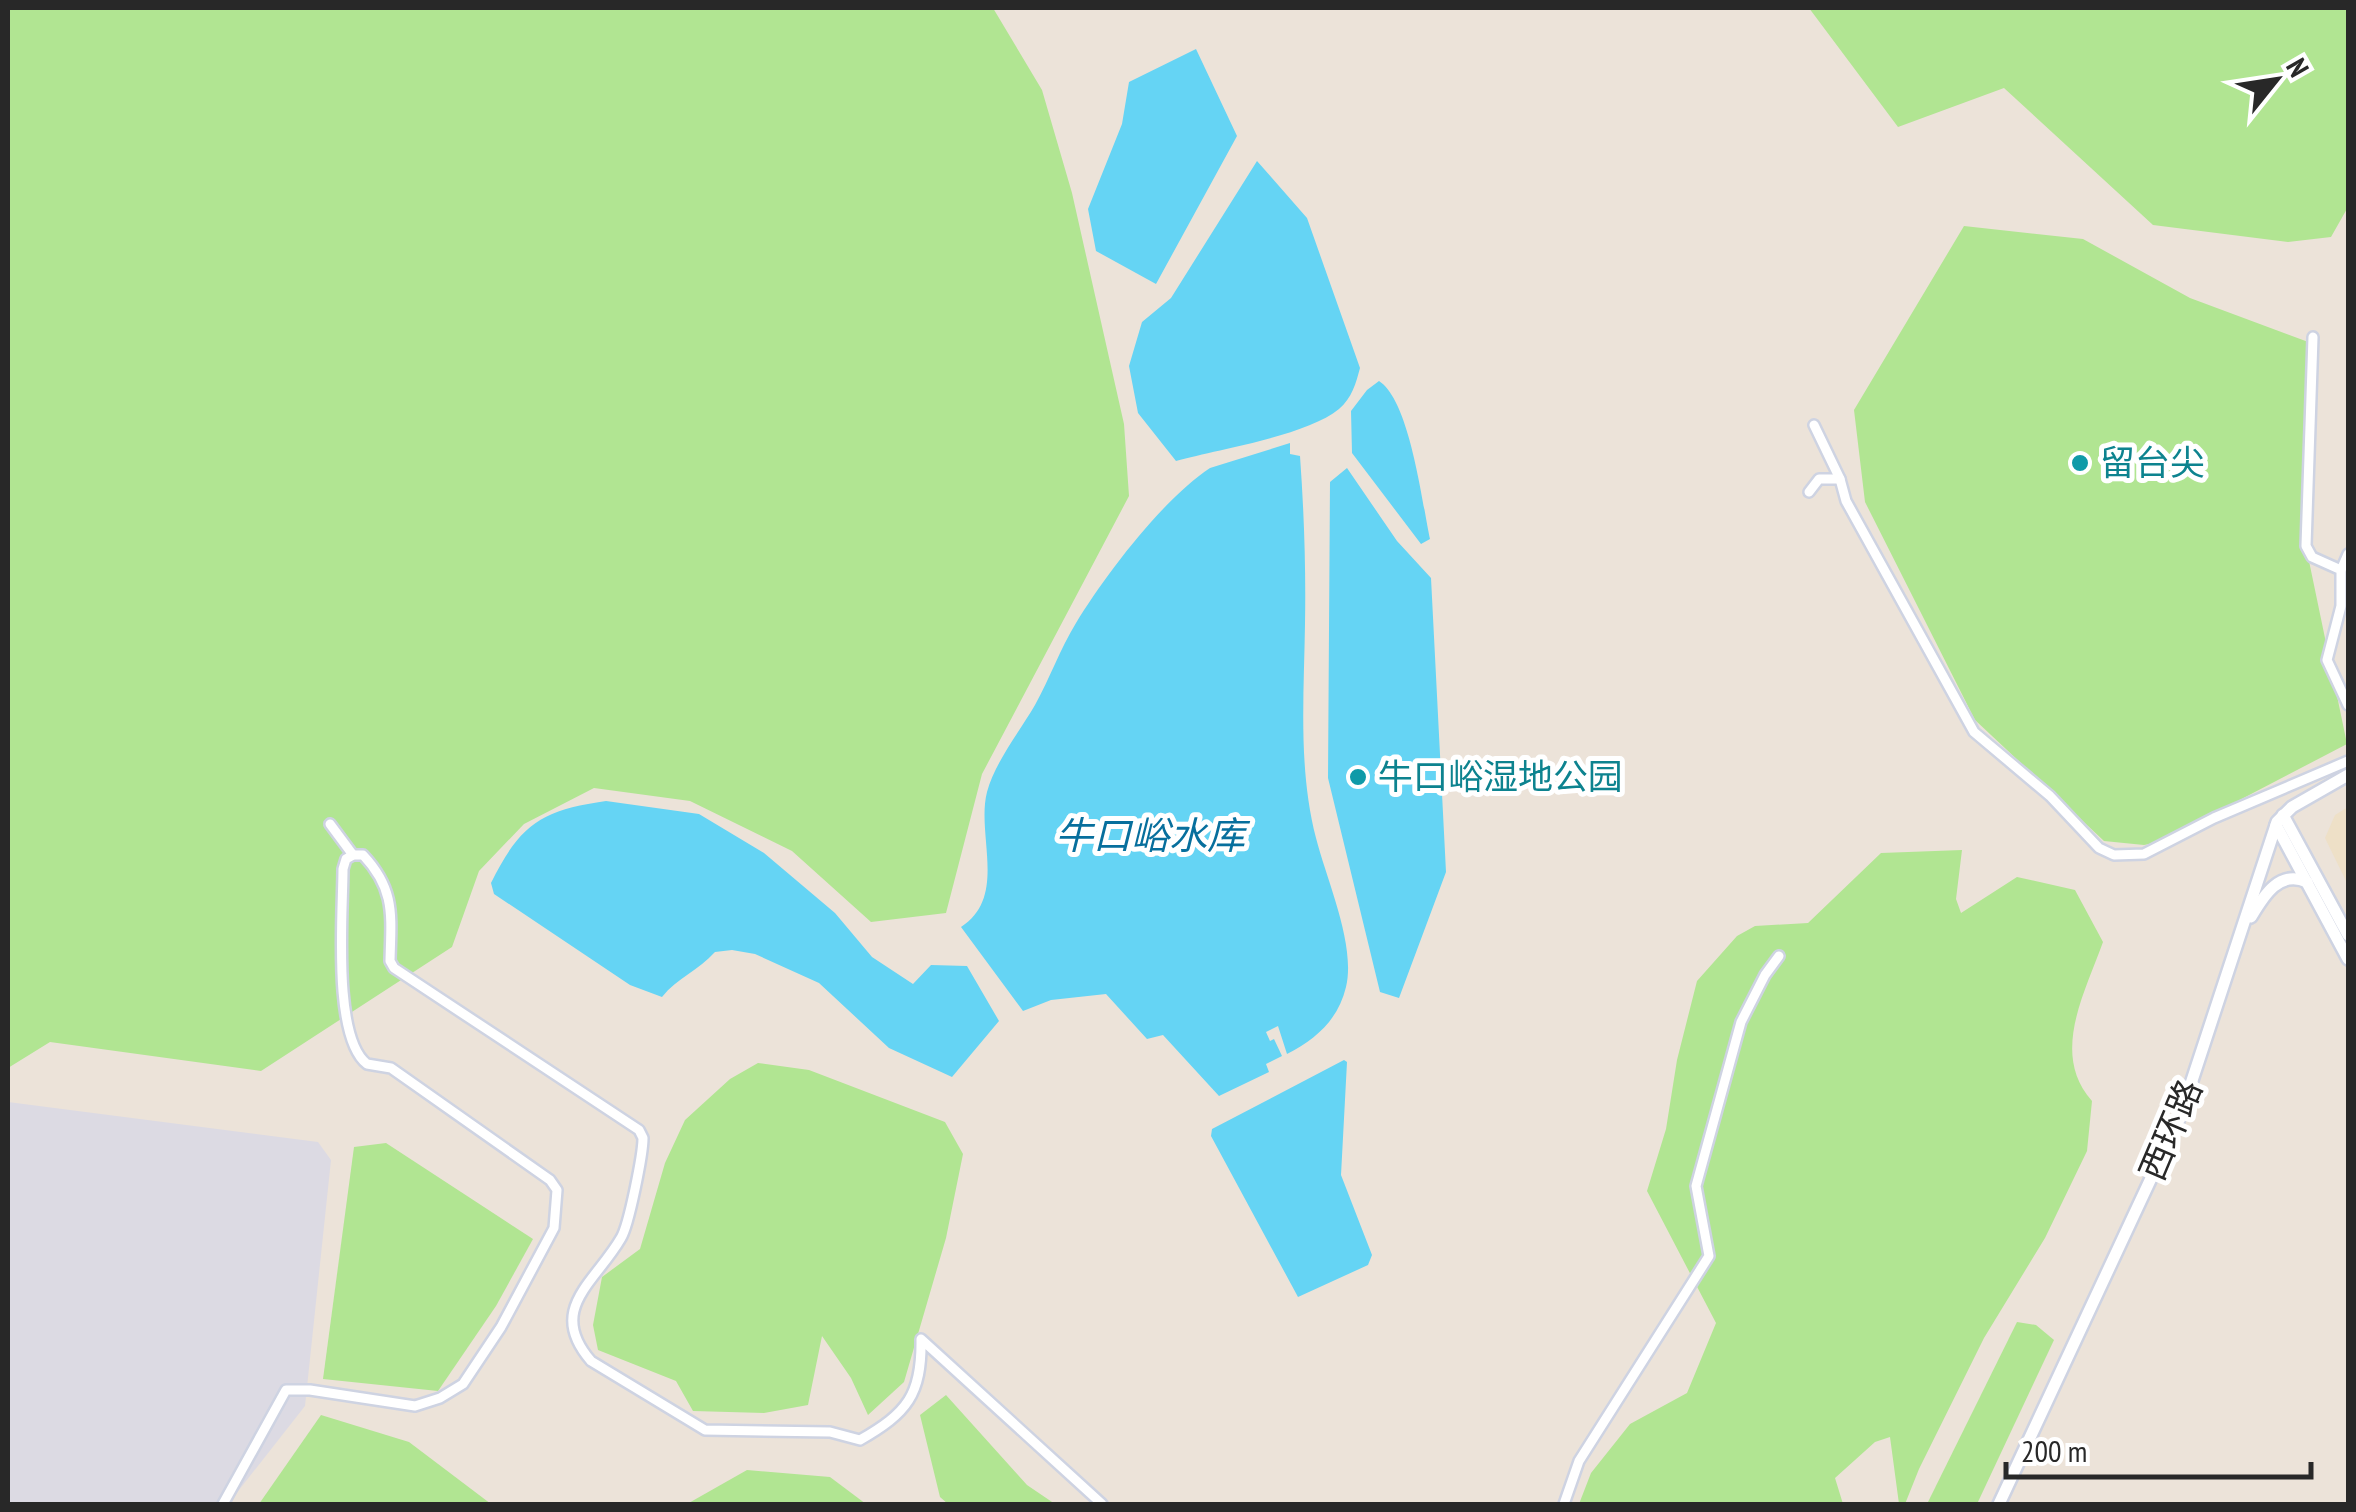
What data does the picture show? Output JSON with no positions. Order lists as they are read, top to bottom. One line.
{"streets":{"main road":["西环路"]},"water":["牛口峪水库"],"places":["留台尖","牛口峪湿地公园"],"scale_bar":"200 m","north":"top right"}
